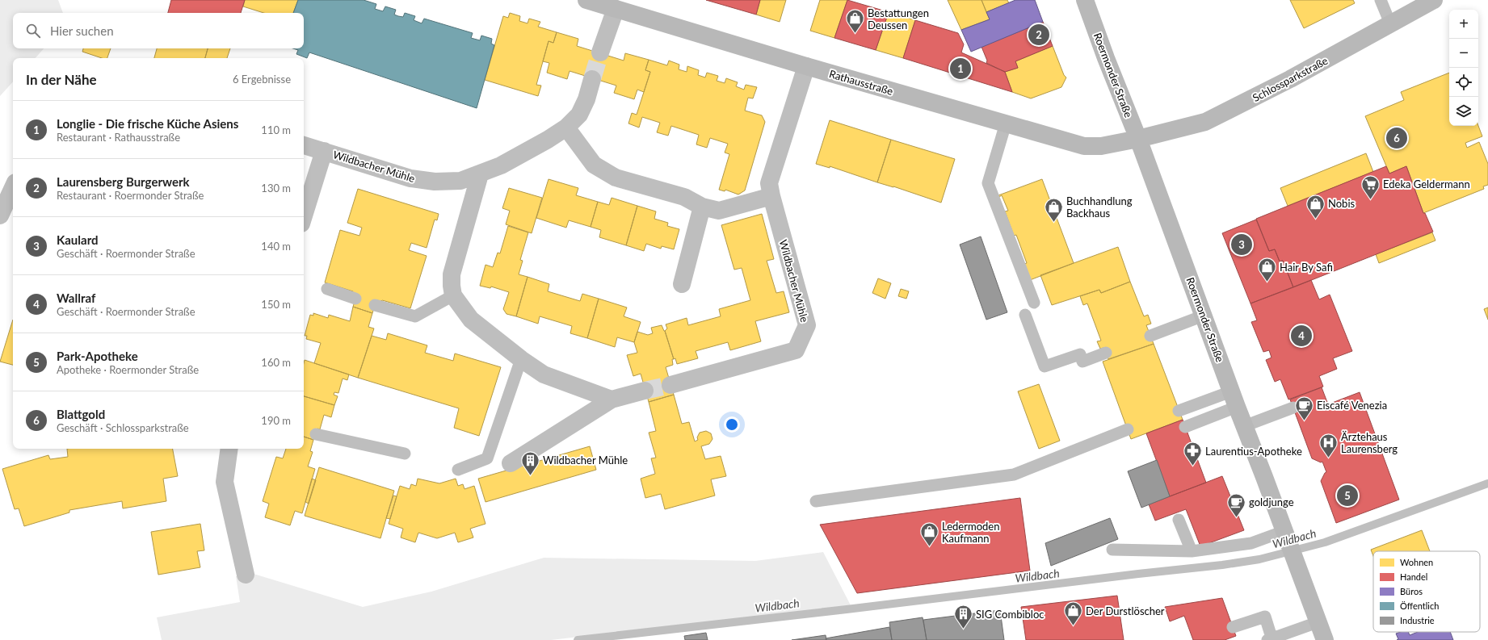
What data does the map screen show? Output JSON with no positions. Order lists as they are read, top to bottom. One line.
{"streets":{"street":["Roermonder Straße","Schlossparkstraße","Rathausstraße","Wildbacher Mühle"]},"crossings":[["Roermonder Straße","Schlossparkstraße"],["Roermonder Straße","Rathausstraße"],["Schlossparkstraße","Rathausstraße"],["Rathausstraße","Wildbacher Mühle"]],"water":["Wildbach"],"places":{"shop":["Bestattungen Deussen","Nobis","Buchhandlung Backhaus","Hair By Safi","Ledermoden Kaufmann","Der Durstlöscher"],"supermarket":["Edeka Geldermann"],"cafe":["Eiscafé Venezia","goldjunge"],"hospital":["Ärztehaus Laurensberg"],"pharmacy":["Laurentius-Apotheke"],"building":["Wildbacher Mühle","SIG Combibloc"]},"legend":["Wohnen","Handel","Büros","Öffentlich","Industrie"],"page":{"map_buttons":["+","−"],"search":"Hier suchen","pins":["2","1","6","3","4","5"],"heading":["In der Nähe","6 Ergebnisse"],"list":[{"mark":"1","name":"Longlie - Die frische Küche Asiens","note":"Restaurant · Rathausstraße","value":"110 m"},{"mark":"2","name":"Laurensberg Burgerwerk","note":"Restaurant · Roermonder Straße","value":"130 m"},{"mark":"3","name":"Kaulard","note":"Geschäft · Roermonder Straße","value":"140 m"},{"mark":"4","name":"Wallraf","note":"Geschäft · Roermonder Straße","value":"150 m"},{"mark":"5","name":"Park-Apotheke","note":"Apotheke · Roermonder Straße","value":"160 m"},{"mark":"6","name":"Blattgold","note":"Geschäft · Schlossparkstraße","value":"190 m"}]}}
